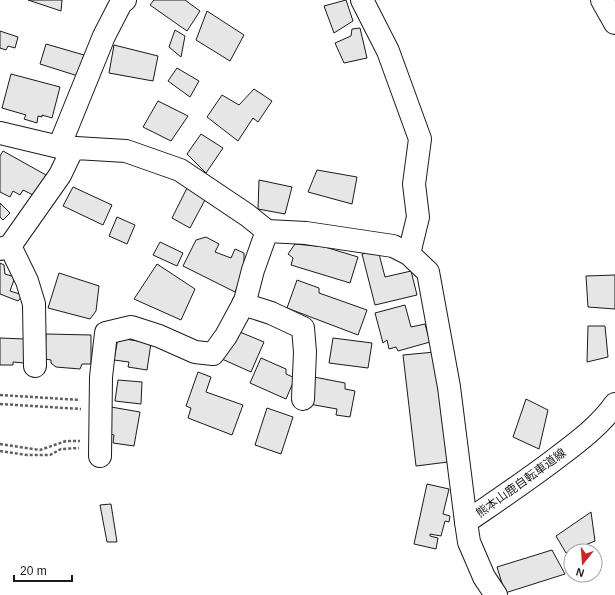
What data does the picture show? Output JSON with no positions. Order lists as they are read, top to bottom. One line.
{"streets":{"street":["熊本山鹿自転車道線"]},"scale_bar":"20 m","north":"bottom"}
